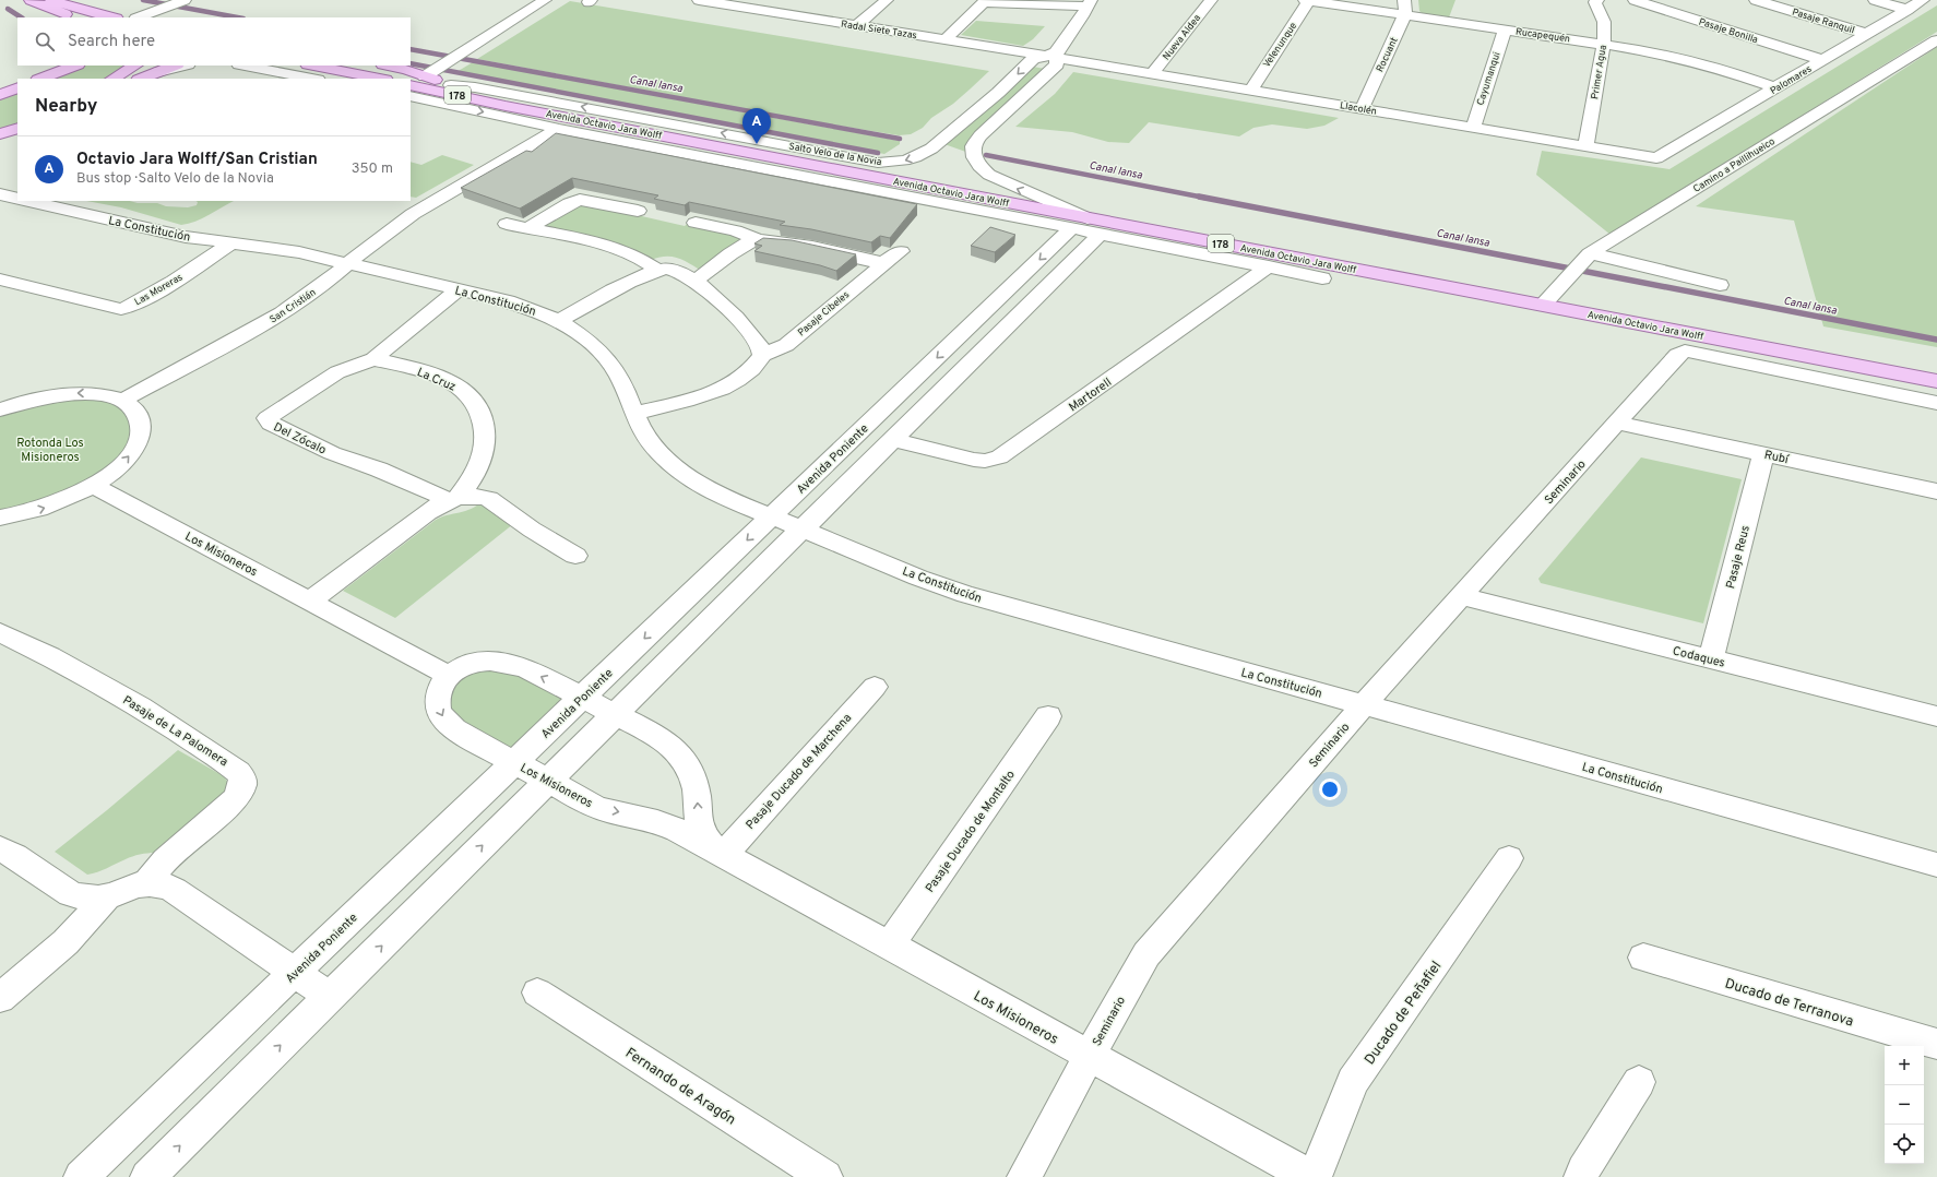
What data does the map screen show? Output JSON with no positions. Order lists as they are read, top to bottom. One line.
{"streets":{"main road":["178","Avenida Octavio Jara Wolff"],"street":["Pasaje Ranquil","Radal Siete Tazas","Pasaje Bonilla","Rucapequén","Nueva Aldea","Velenunque","Rocuant","Primer Agua","Cayumanqui","Palomares","Llacolén","Salto Velo de la Novia","Camino a Paillihueico","La Constitución","Las Moreras","San Cristián","Pasaje Cibeles","La Cruz","Martorell","Del Zócalo","Rubí","Avenida Poniente","Seminario","Los Misioneros","Pasaje Reus","Codaques","Pasaje de La Palomera","Pasaje Ducado de Marchena","Pasaje Ducado de Montalto","Ducado de Terranova","Ducado de Peñafiel","Fernando de Aragón"]},"crossings":[["Pasaje Ranquil","Palomares"],["Radal Siete Tazas","Llacolén"],["Radal Siete Tazas","Salto Velo de la Novia"],["Pasaje Bonilla","Palomares"],["Rucapequén","Velenunque"],["Rucapequén","Rocuant"],["Rucapequén","Primer Agua"],["Rucapequén","Cayumanqui"],["Rucapequén","Palomares"],["Nueva Aldea","Llacolén"],["Velenunque","Llacolén"],["Rocuant","Llacolén"],["Primer Agua","Llacolén"],["Cayumanqui","Llacolén"],["Palomares","Llacolén"],["Llacolén","Salto Velo de la Novia"],["Avenida Octavio Jara Wolff","Salto Velo de la Novia"],["Avenida Octavio Jara Wolff","Camino a Paillihueico"],["Avenida Octavio Jara Wolff","San Cristián"],["Avenida Octavio Jara Wolff","Martorell"],["Avenida Octavio Jara Wolff","Avenida Poniente"],["Avenida Octavio Jara Wolff","Seminario"],["Salto Velo de la Novia","Avenida Poniente"],["La Constitución","Las Moreras"],["La Constitución","San Cristián"],["La Constitución","Pasaje Cibeles"],["La Constitución","Avenida Poniente"],["La Constitución","Seminario"],["La Cruz","Del Zócalo"],["La Cruz","Los Misioneros"],["Rubí","Seminario"],["Rubí","Pasaje Reus"],["Avenida Poniente","Los Misioneros"],["Seminario","Los Misioneros"],["Seminario","Codaques"],["Los Misioneros","Pasaje Ducado de Marchena"],["Los Misioneros","Pasaje Ducado de Montalto"],["Pasaje Reus","Codaques"]],"water":["Canal Iansa"],"parks":["Rotonda Los Misioneros"],"page":{"search":"Search here","heading":"Nearby","pins":"A","list":[{"mark":"A","name":"Octavio Jara Wolff/San Cristian","note":"Bus stop · Salto Velo de la Novia","value":"350 m"}],"map_buttons":["+","−"]}}
